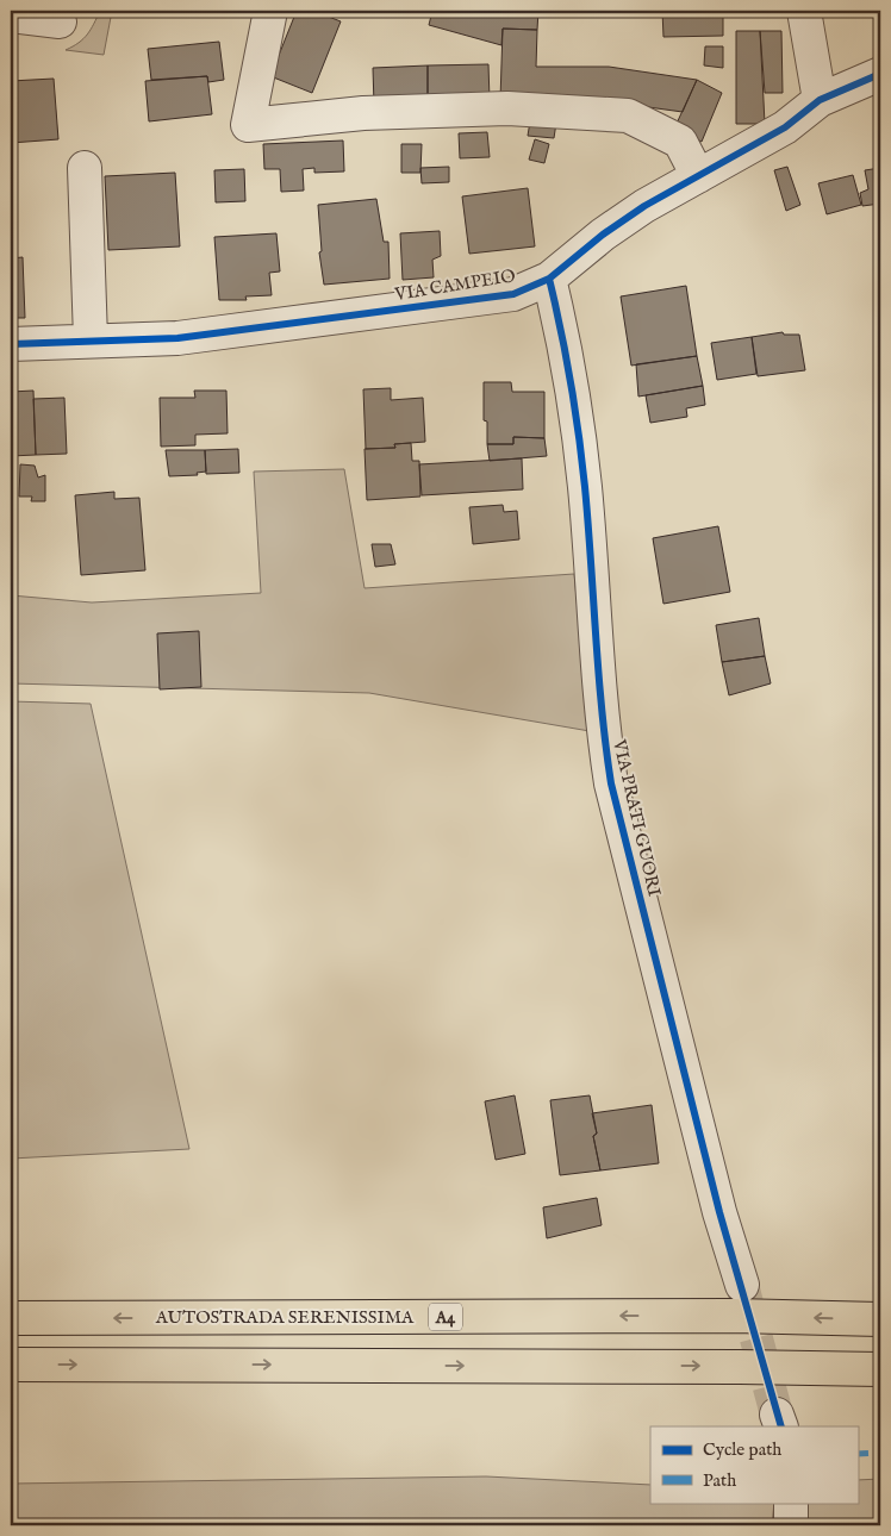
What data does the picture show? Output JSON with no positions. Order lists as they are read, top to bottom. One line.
{"streets":{"highway":["AUTOSTRADA SERENISSIMA","A4"],"street":["VIA CAMPEIO","VIA PRATI GUORI"]},"crossings":[["VIA CAMPEIO","VIA PRATI GUORI"]],"legend":["Cycle path","Path"]}
